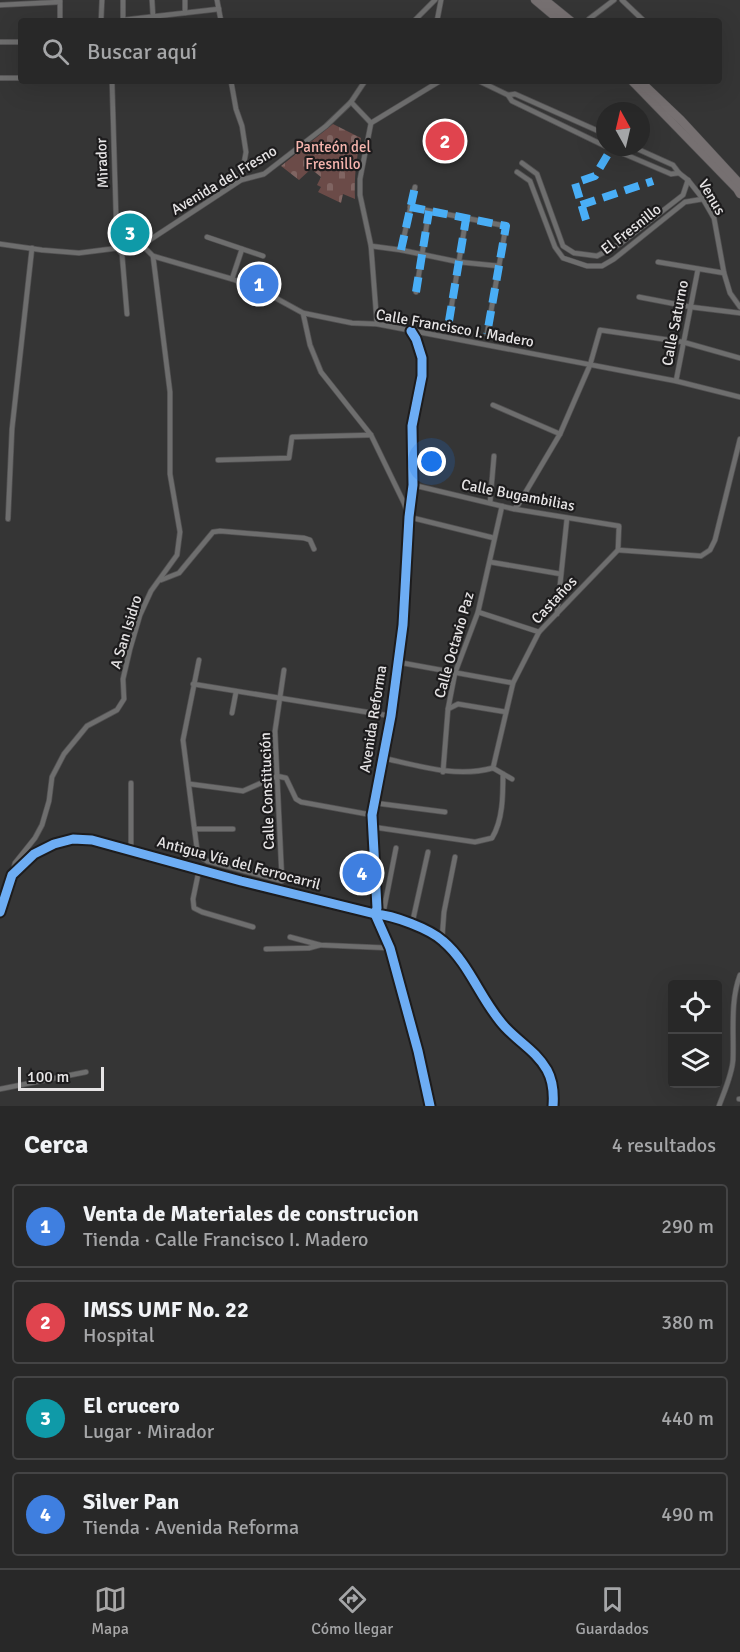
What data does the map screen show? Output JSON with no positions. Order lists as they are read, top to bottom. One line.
{"streets":{"street":["Mirador","Avenida del Fresno","Venus","El Fresnillo","Calle Saturno","Calle Francisco I. Madero","Calle Bugambilias","Castaños","A San Isidro","Calle Octavio Paz","Avenida Reforma","Calle Constitución","Antigua Vía del Ferrocarril"]},"crossings":[["Avenida del Fresno","Calle Francisco I. Madero"],["Venus","El Fresnillo"],["Calle Saturno","Calle Francisco I. Madero"],["Calle Francisco I. Madero","A San Isidro"],["Calle Francisco I. Madero","Avenida Reforma"],["Calle Bugambilias","Castaños"],["Calle Bugambilias","Calle Octavio Paz"],["Calle Bugambilias","Avenida Reforma"],["A San Isidro","Antigua Vía del Ferrocarril"],["Avenida Reforma","Antigua Vía del Ferrocarril"]],"parks":["Panteón del Fresnillo"],"scale_bar":"100 m","north":"top","page":{"search":"Buscar aquí","pins":["2","3","1","4"],"scale":"100 m","heading":["Cerca","4 resultados"],"list":[{"mark":"1","name":"Venta de Materiales de construcion","note":"Tienda · Calle Francisco I. Madero","value":"290 m"},{"mark":"2","name":"IMSS UMF No. 22","note":"Hospital","value":"380 m"},{"mark":"3","name":"El crucero","note":"Lugar · Mirador","value":"440 m"},{"mark":"4","name":"Silver Pan","note":"Tienda · Avenida Reforma","value":"490 m"}],"nav":["Mapa","Cómo llegar","Guardados"]}}
